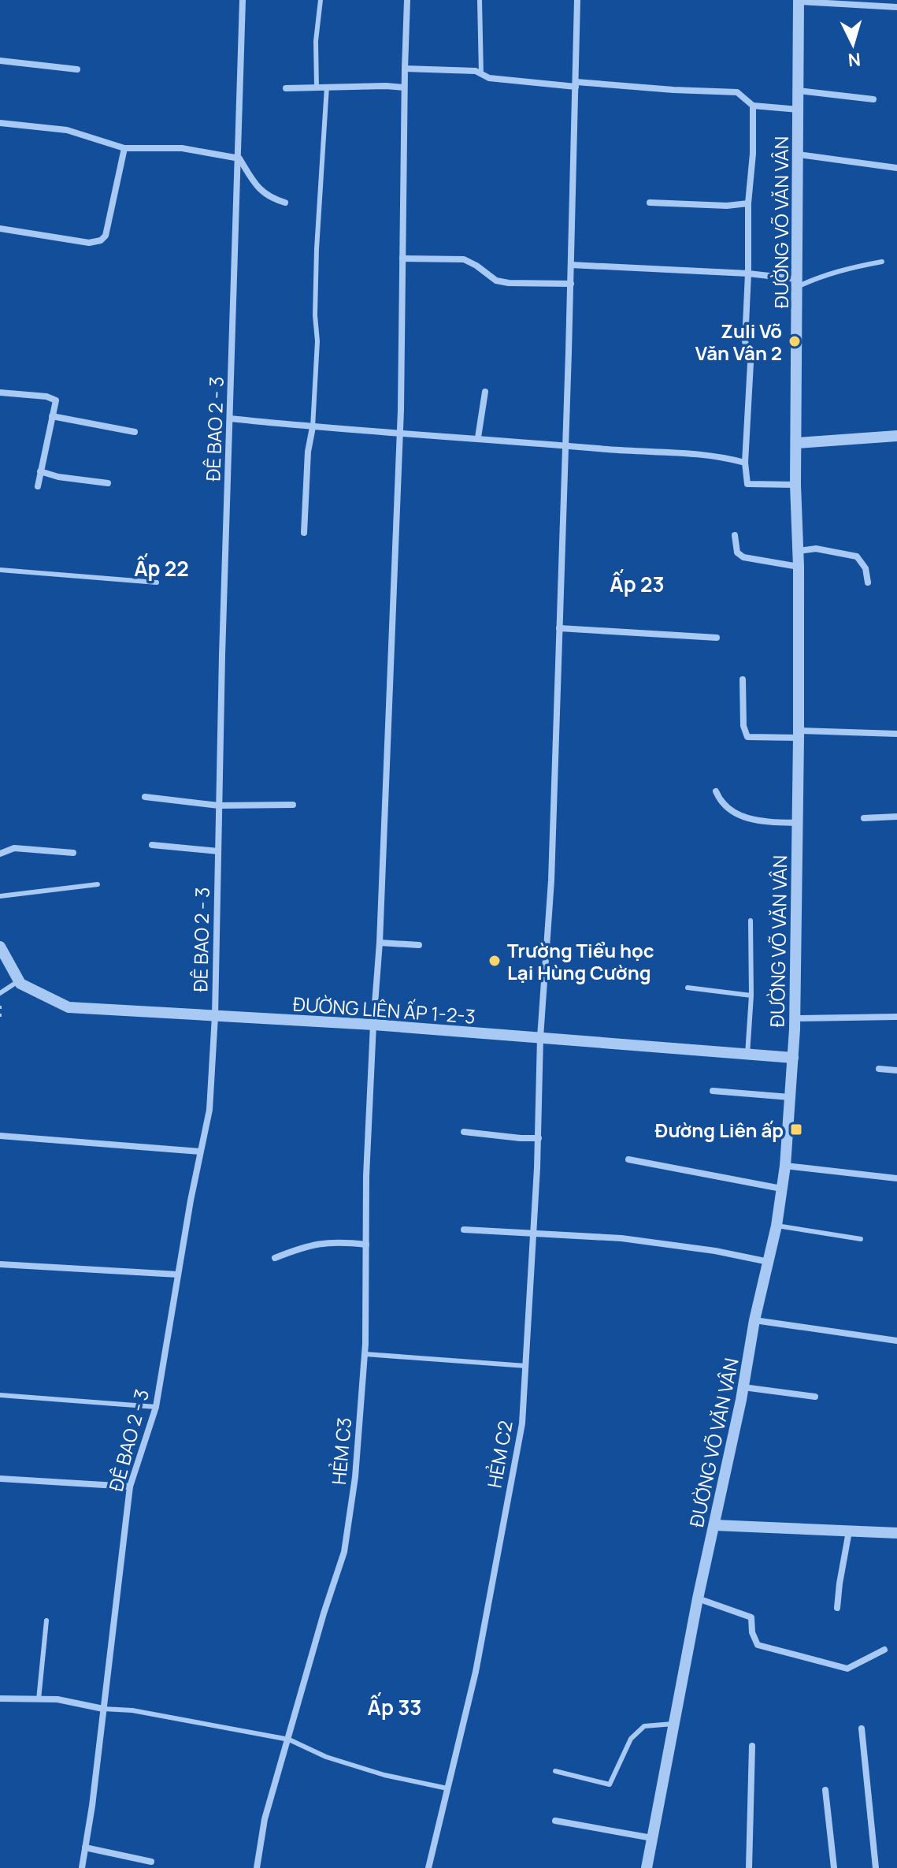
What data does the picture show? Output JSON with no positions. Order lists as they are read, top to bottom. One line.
{"streets":{"street":["ĐƯỜNG VÕ VĂN VÂN","ĐÊ BAO 2 - 3","ĐƯỜNG LIÊN ẤP 1-2-3","HẺM C3","HẺM C2"]},"crossings":[["ĐƯỜNG VÕ VĂN VÂN","ĐƯỜNG LIÊN ẤP 1-2-3"],["ĐÊ BAO 2 - 3","ĐƯỜNG LIÊN ẤP 1-2-3"],["ĐƯỜNG LIÊN ẤP 1-2-3","HẺM C3"],["ĐƯỜNG LIÊN ẤP 1-2-3","HẺM C2"]],"districts":["Ấp 22","Ấp 23","Ấp 33"],"places":{"other":["Zuli Võ Văn Vân 2","Trường Tiểu học Lại Hùng Cường"],"transit":["Đường Liên ấp"]},"north":"bottom"}
